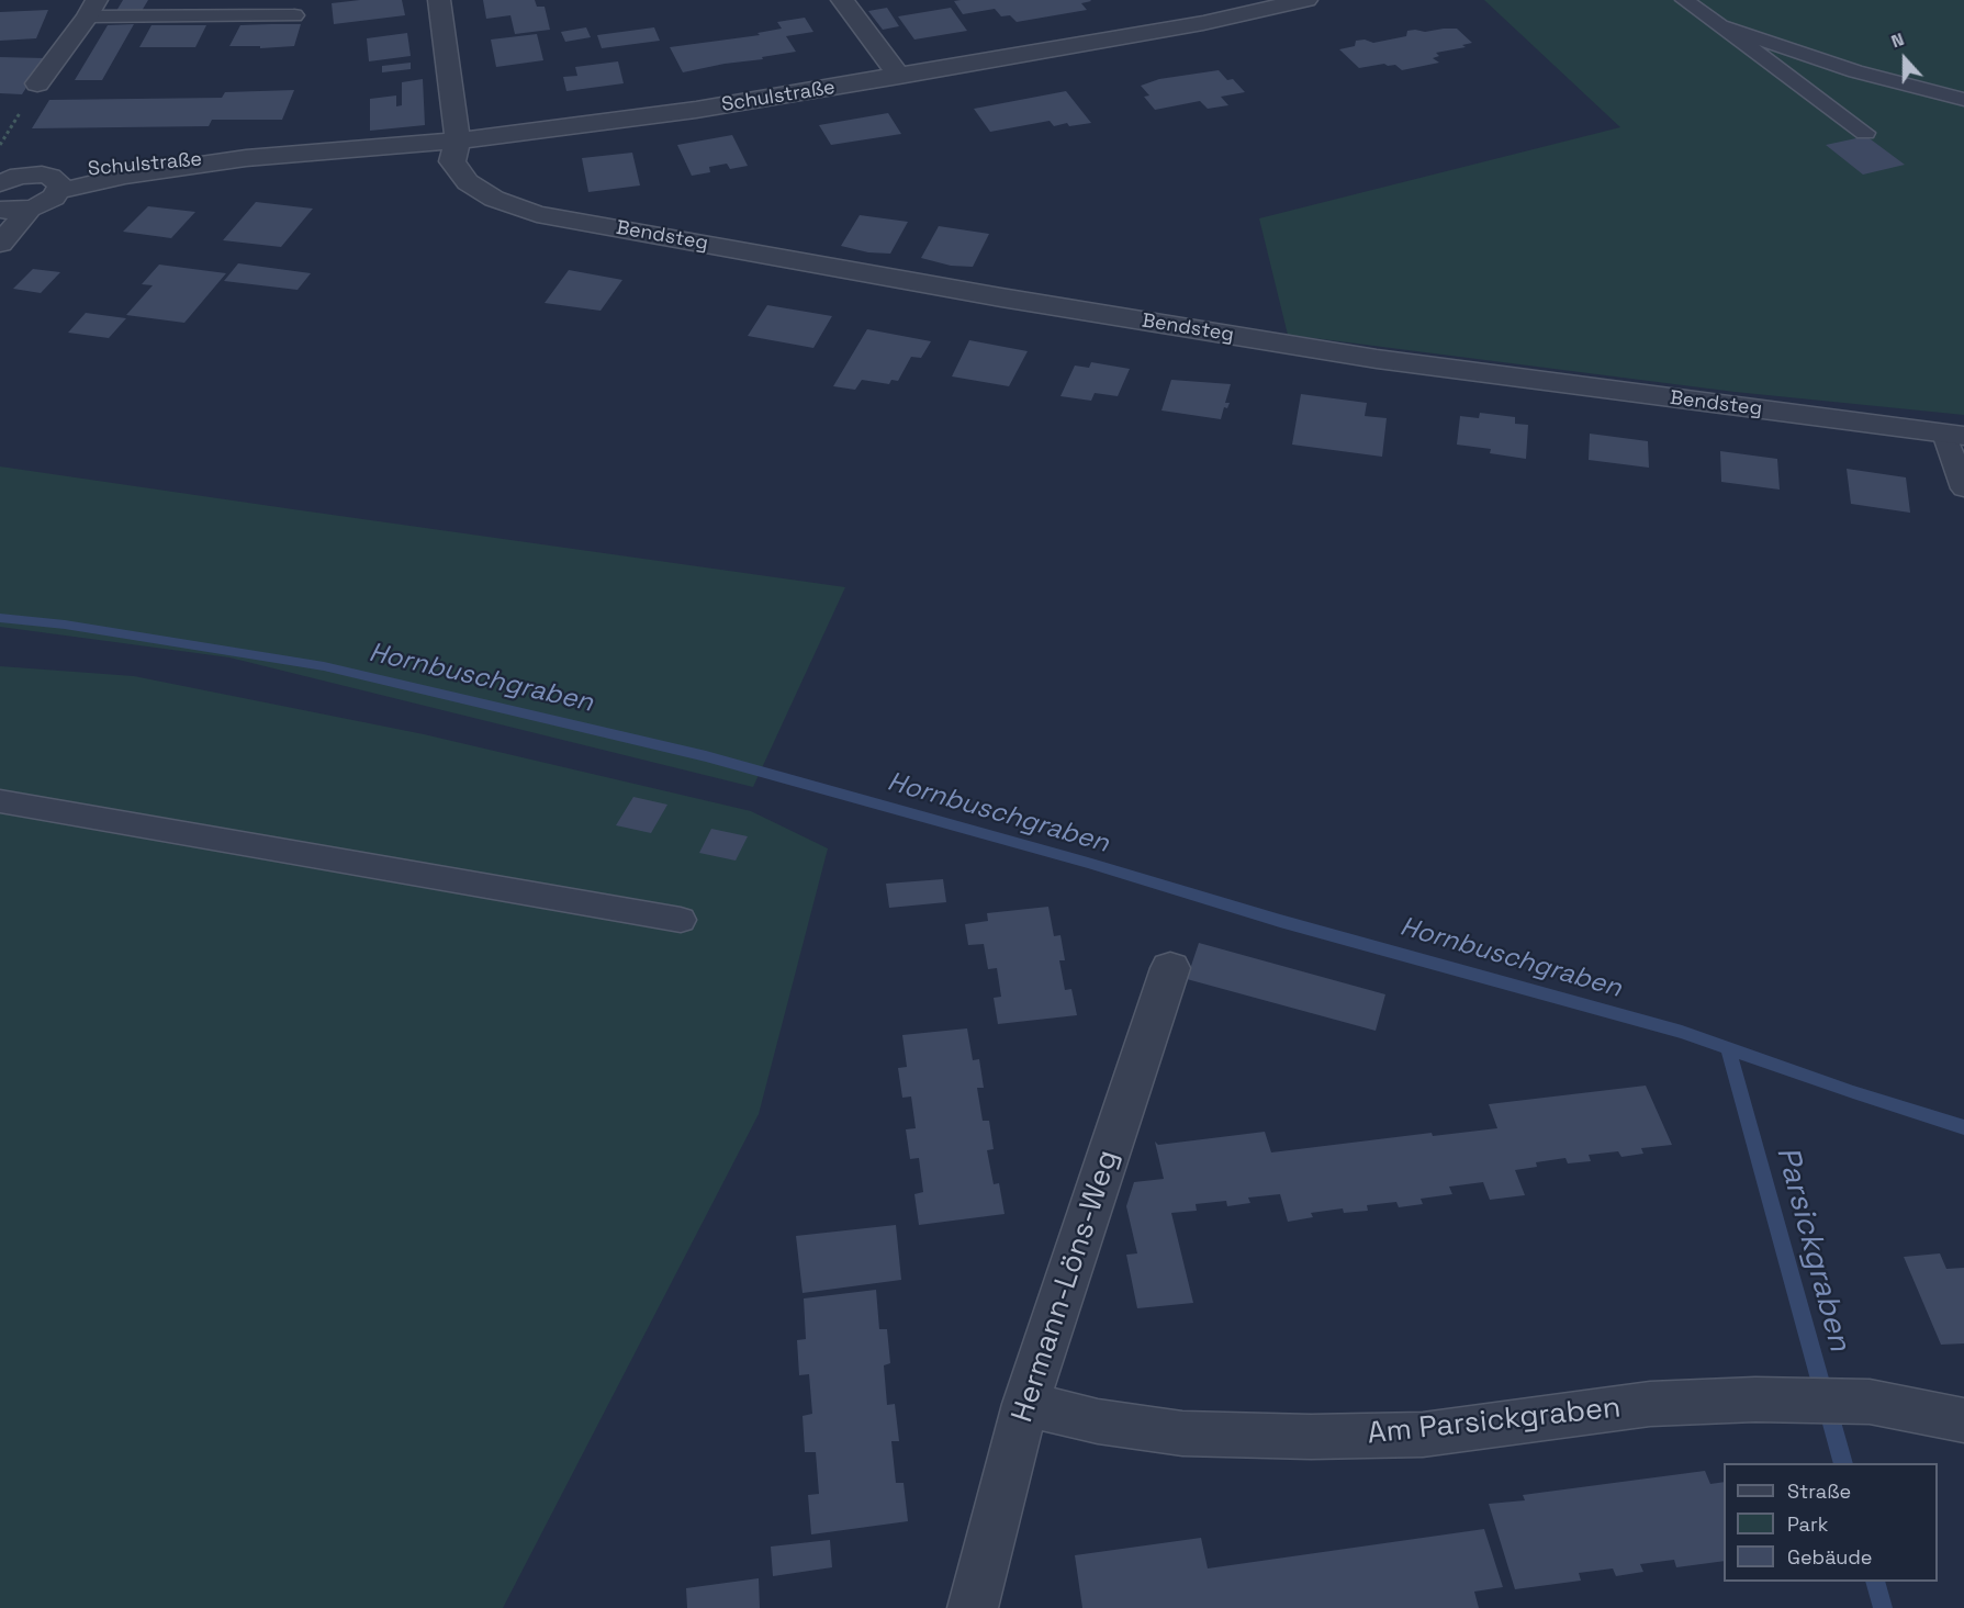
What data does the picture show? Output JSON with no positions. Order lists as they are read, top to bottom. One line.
{"streets":{"street":["Schulstraße","Bendsteg","Hermann-Löns-Weg","Am Parsickgraben"]},"crossings":[["Schulstraße","Bendsteg"],["Hermann-Löns-Weg","Am Parsickgraben"]],"water":["Hornbuschgraben","Parsickgraben"],"legend":["Straße","Park","Gebäude"],"north":"top"}
